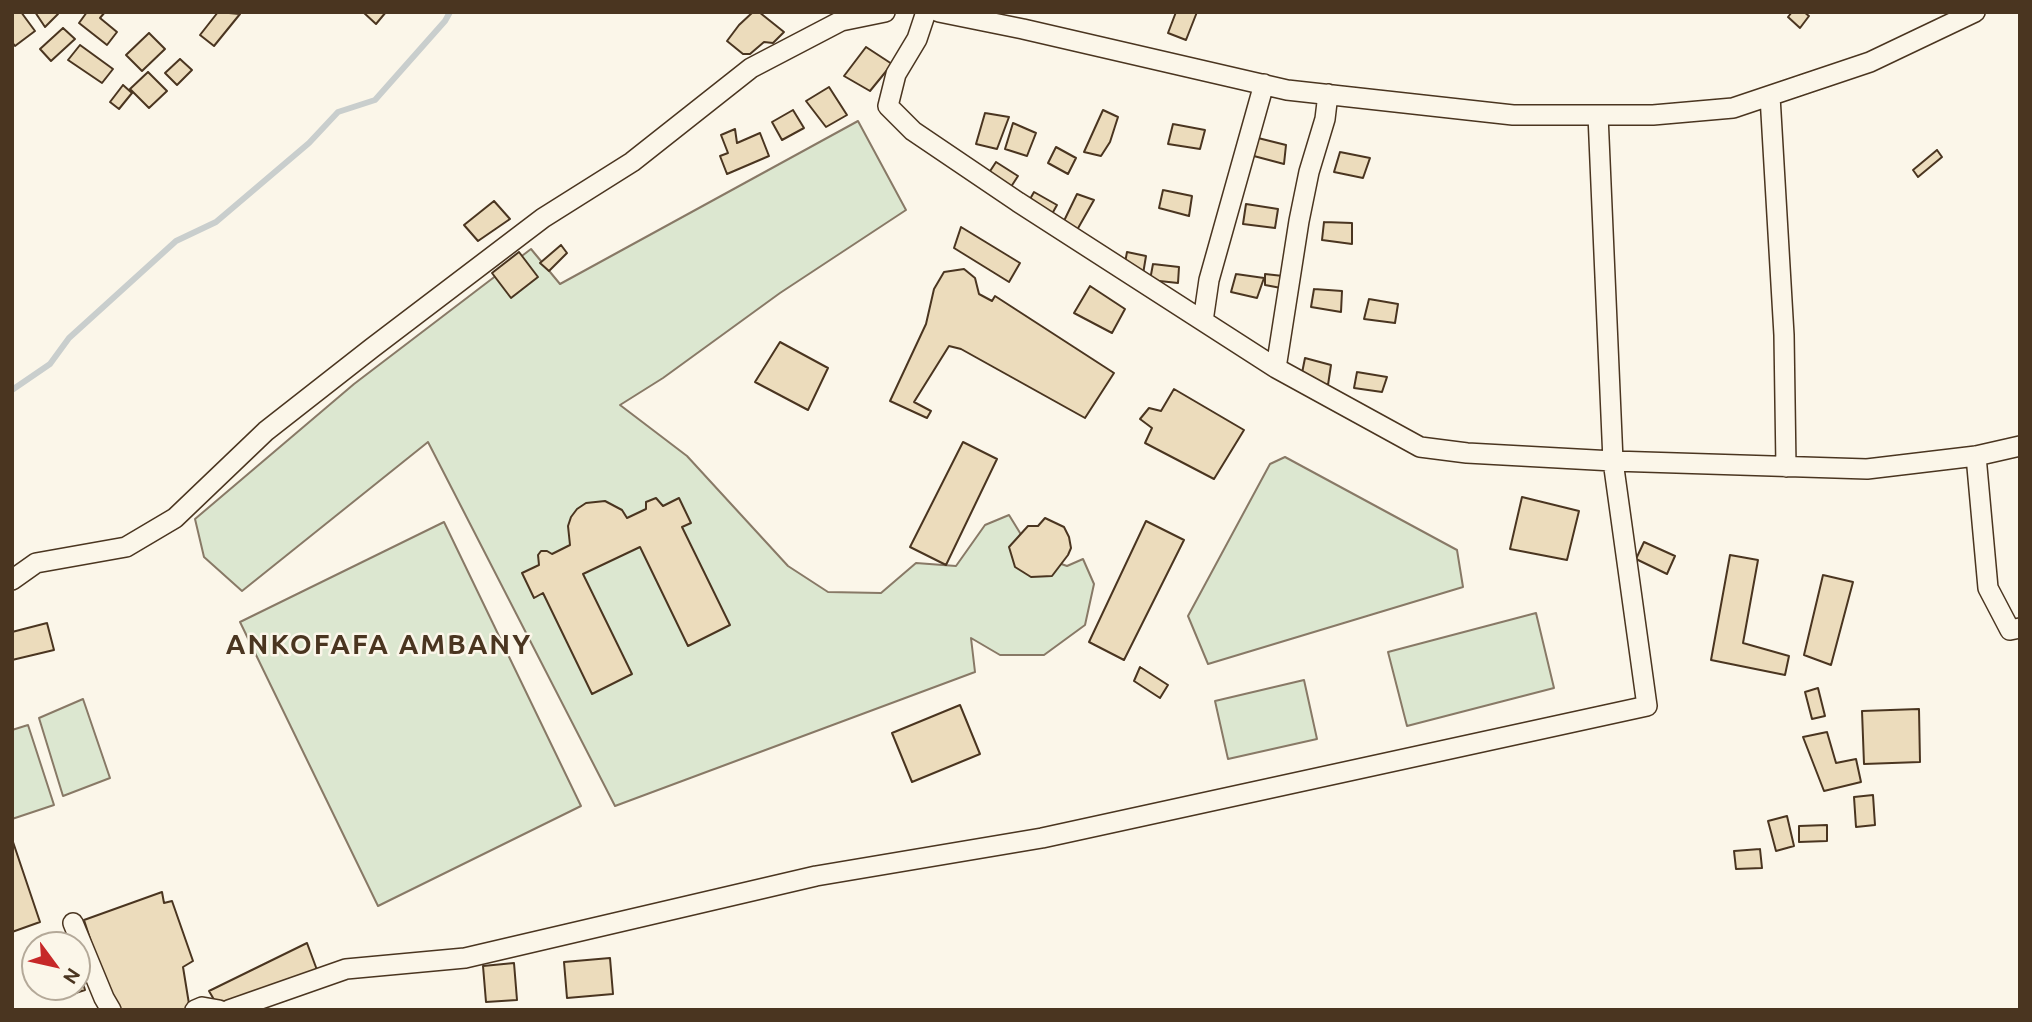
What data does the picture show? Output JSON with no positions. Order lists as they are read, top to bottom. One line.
{"districts":["ANKOFAFA AMBANY"],"north":"bottom right"}
